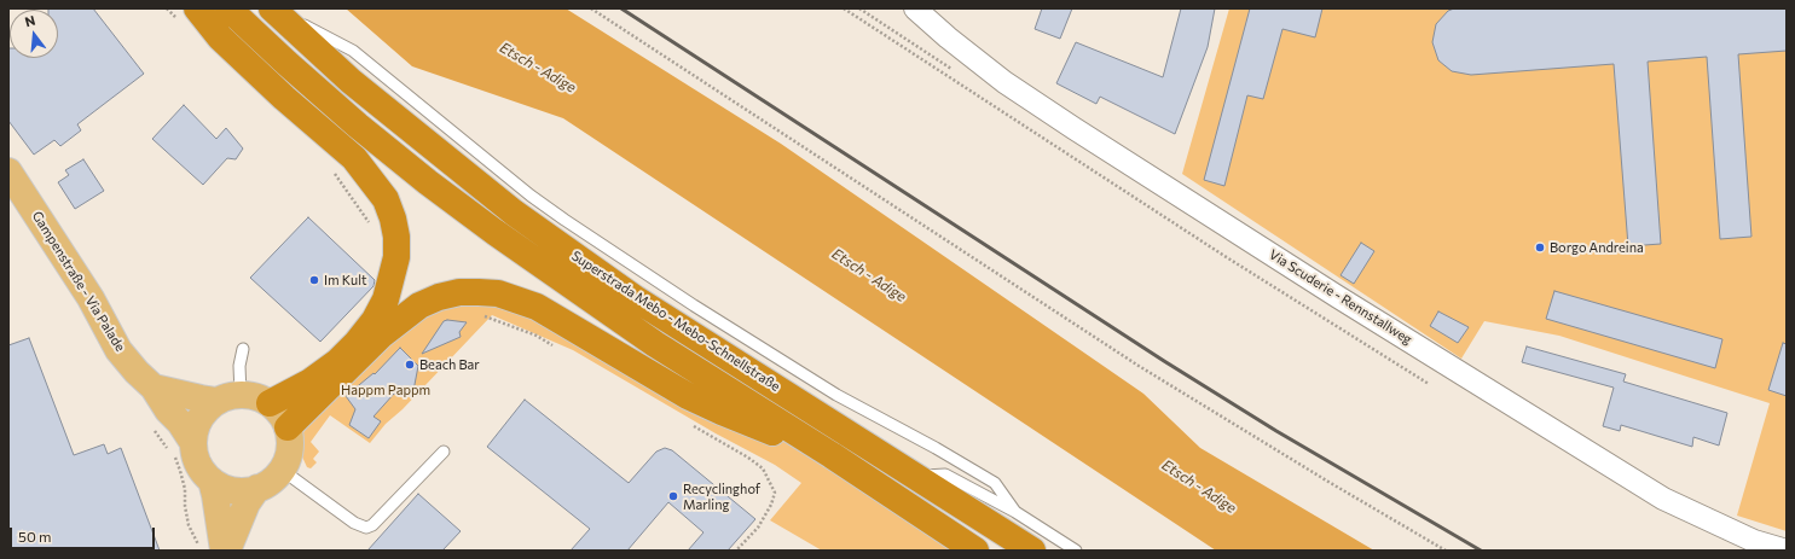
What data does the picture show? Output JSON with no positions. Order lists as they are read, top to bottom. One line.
{"streets":{"highway":["Superstrada Mebo - Mebo-Schnellstraße"],"main road":["Gampenstraße - Via Palade"],"street":["Via Scuderie - Rennstallweg"]},"water":["Etsch - Adige"],"parks":["Happm Pappm"],"places":["Borgo Andreina","Im Kult","Beach Bar","Recyclinghof Marling"],"scale_bar":"50 m","north":"top"}
